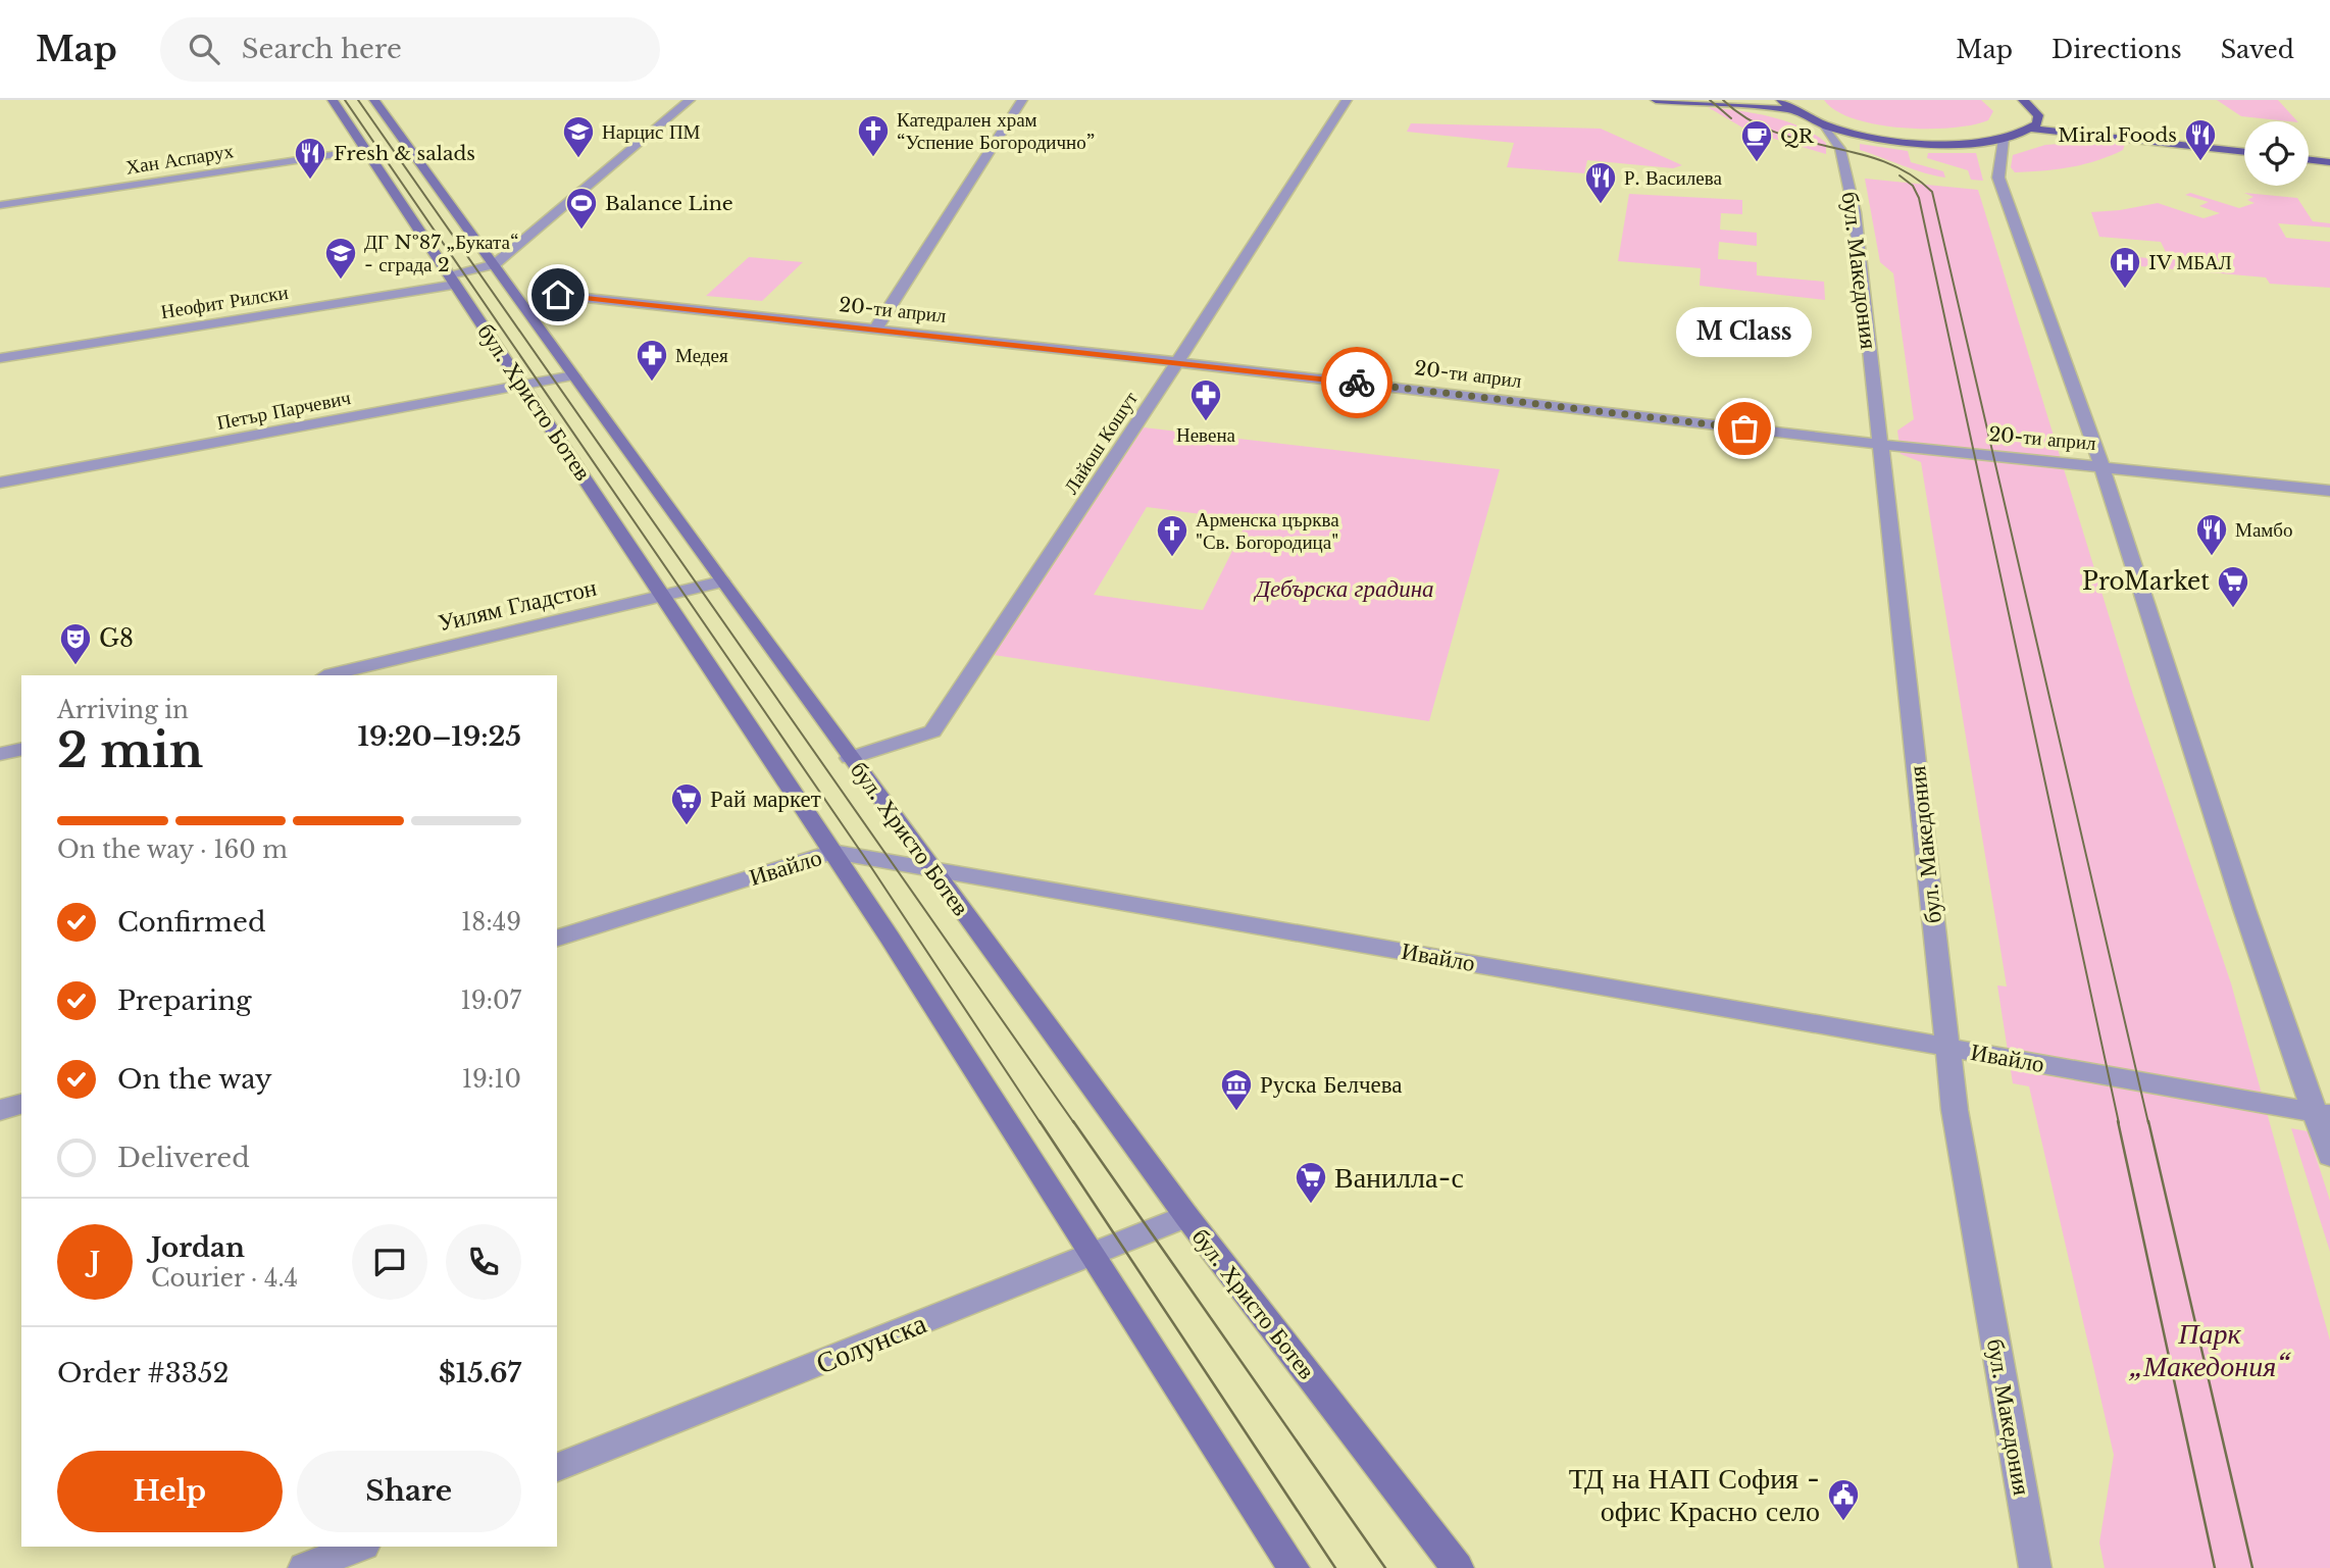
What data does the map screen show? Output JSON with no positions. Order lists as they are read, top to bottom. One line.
{"streets":{"main road":["бул. Христо Ботев"],"street":["Хан Аспарух","бул. Македония","Неофит Рилски","20-ти април","Петър Парчевич","Лайош Кошут","Уилям Гладстон","Ивайло","Солунска"]},"crossings":[["Хан Аспарух","бул. Христо Ботев"],["бул. Македония","20-ти април"],["бул. Македония","Ивайло"],["Неофит Рилски","бул. Христо Ботев"],["20-ти април","Лайош Кошут"],["бул. Христо Ботев","Петър Парчевич"],["бул. Христо Ботев","Лайош Кошут"],["бул. Христо Ботев","Уилям Гладстон"],["бул. Христо Ботев","Ивайло"],["бул. Христо Ботев","Солунска"]],"parks":["Дебърска градина","Парк „Македония“"],"places":{"church":["Катедрален храм “Успение Богородично”","Арменска църква \"Св. Богородица\""],"school or university":["Нарцис ПМ","ДГ №87 „Буката“ - сграда 2"],"restaurant":["Miral Foods","Fresh & salads","Р. Василева","Мамбо"],"cafe":["QR"],"sports":["Balance Line"],"hospital":["IV МБАЛ"],"pharmacy":["Медея","Невена"],"other":["M Class"],"supermarket":["ProMarket","Рай маркет","Ванилла-с"],"theatre":["G8"],"museum":["Руска Белчева"],"public building":["ТД на НАП София - офис Красно село"]},"page":{"header":"Map","search":"Search here","nav":["Map","Directions","Saved"],"bubble":"M Class","heading":["2 min","Arriving in","19:20–19:25"],"panel":["Jordan","Courier · 4.4","Order #3352","$15.67"],"bar":"On the way · 160 m","list":[["Confirmed","18:49"],["Preparing","19:07"],["On the way","19:10"],"Delivered"],"round":"J","buttons":["Help","Share"]}}
